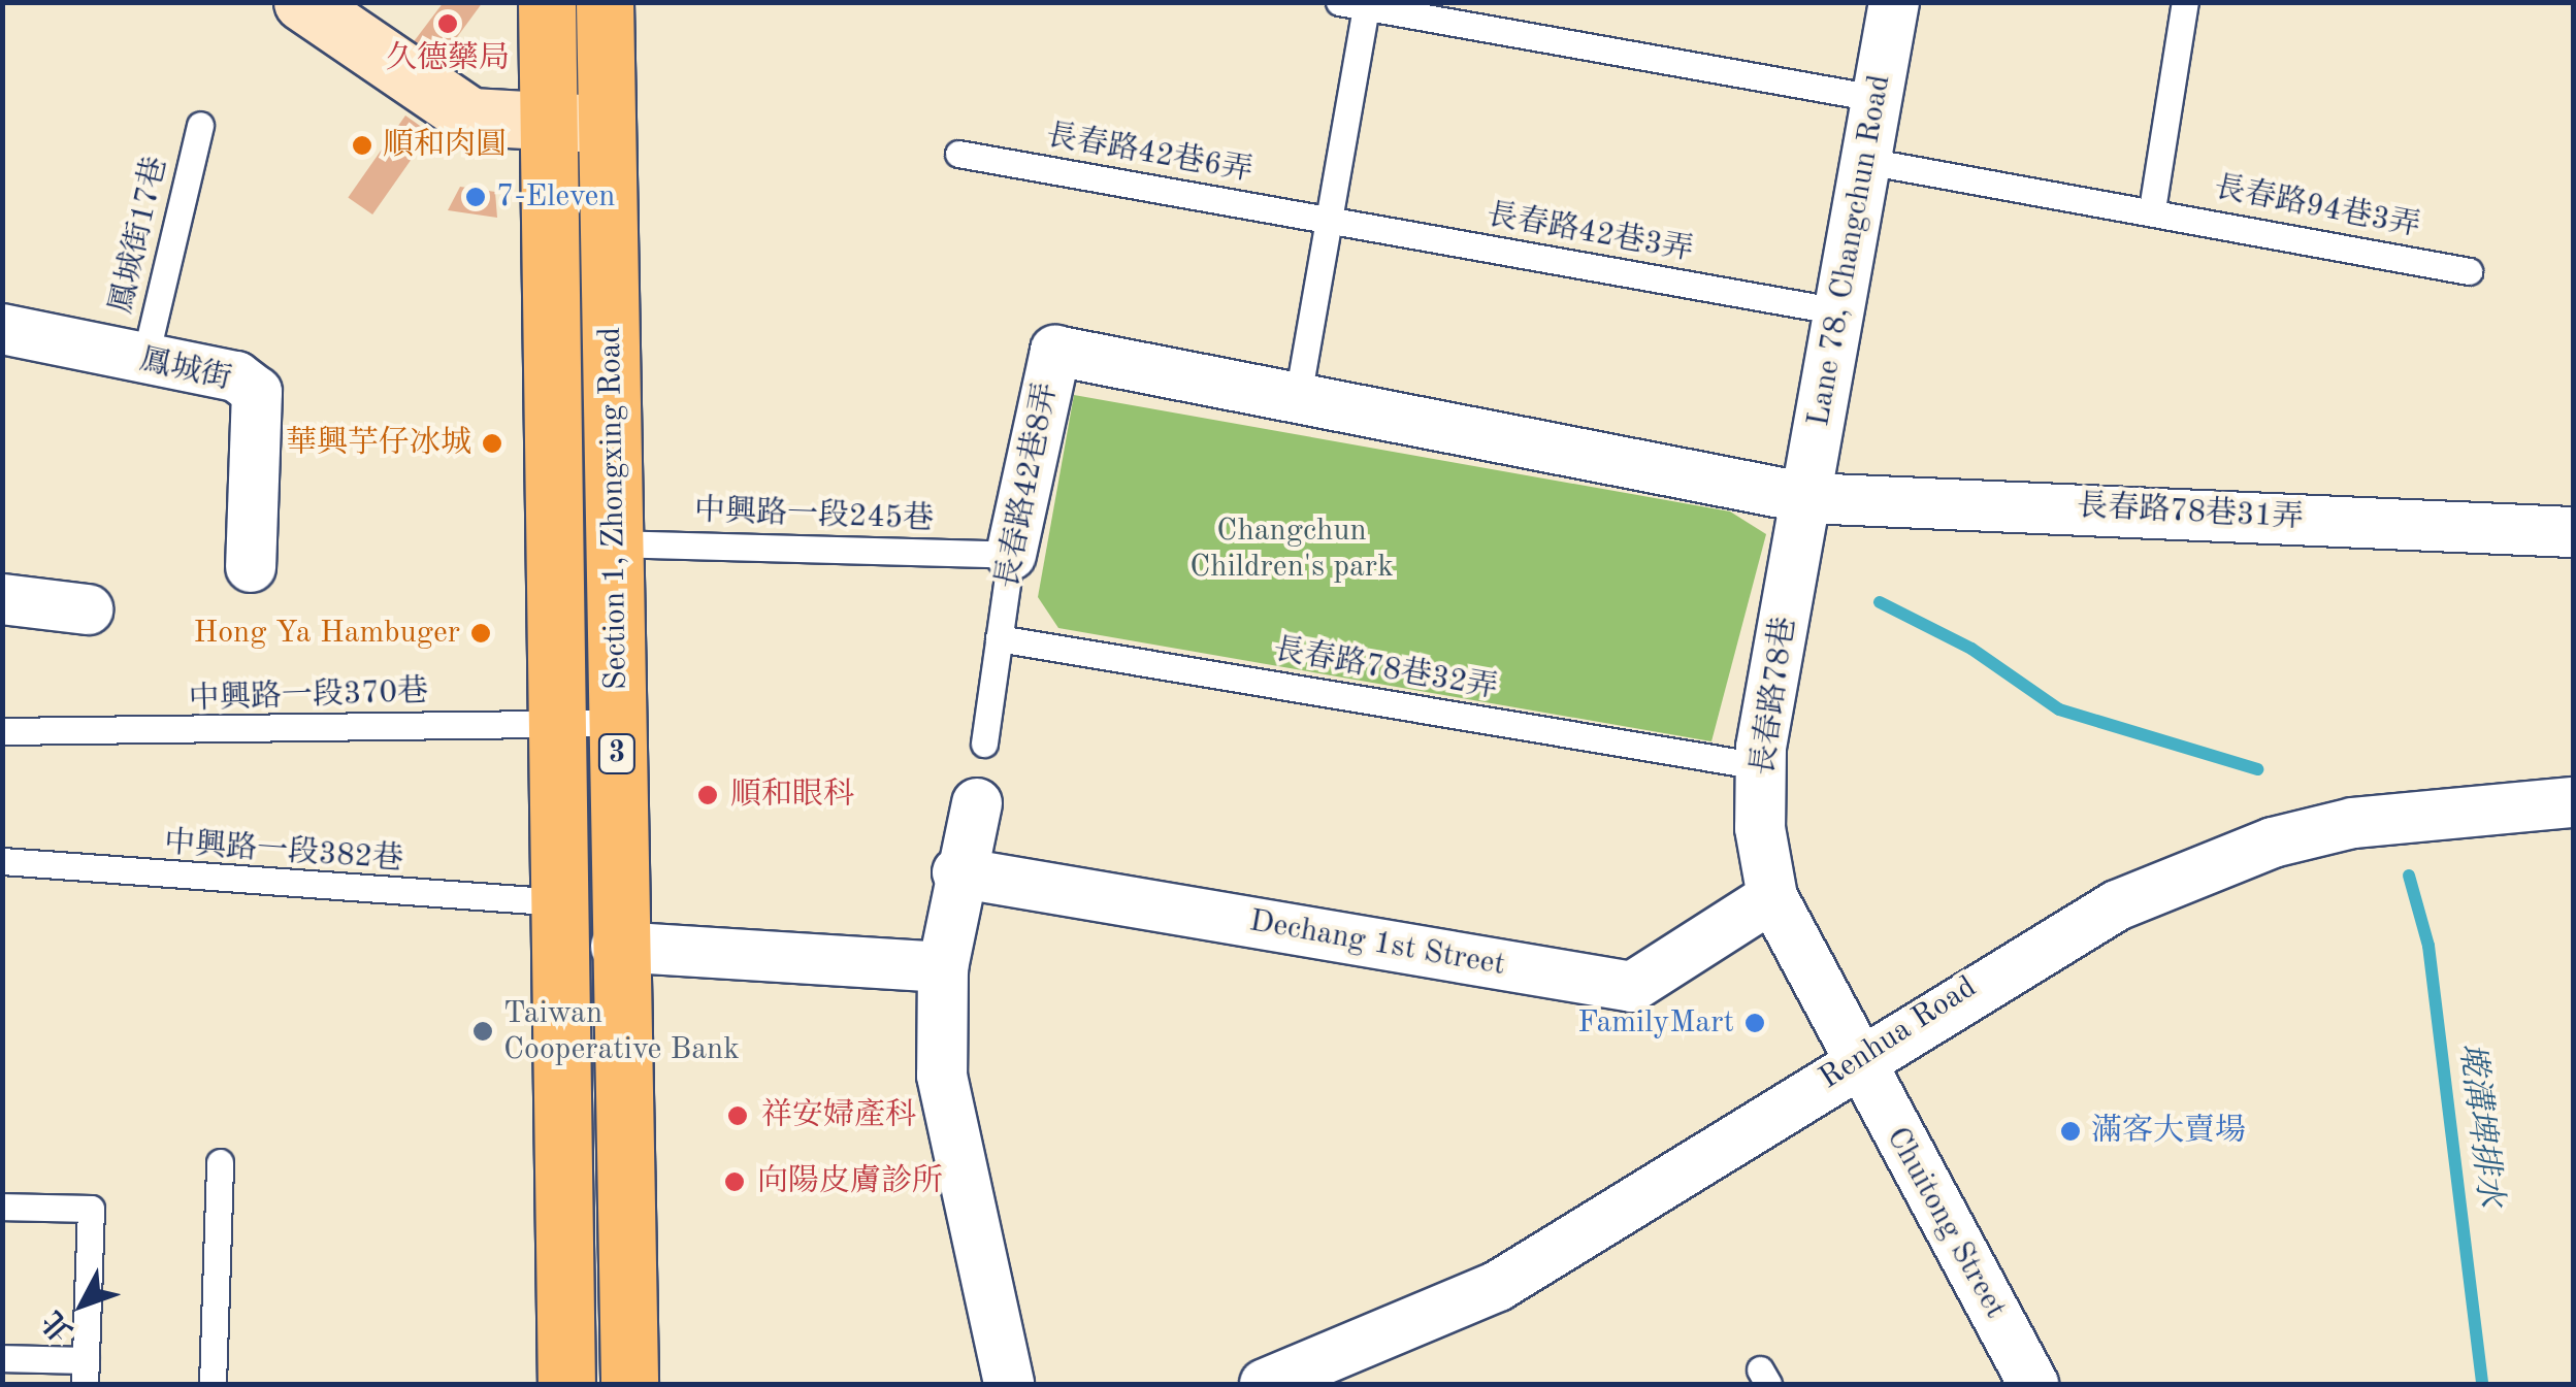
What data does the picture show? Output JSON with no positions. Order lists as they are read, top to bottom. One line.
{"streets":{"main road":["Section 1, Zhongxing Road","3"],"street":["Lane 78, Changchun Road","鳳城街","長春路42巷8弄","長春路78巷31弄","長春路78巷","Dechang 1st Street","Renhua Road","Chuitong Street"],"lane":["長春路42巷6弄","長春路94巷3弄","長春路42巷3弄","鳳城街17巷","中興路一段245巷","長春路78巷32弄","中興路一段370巷","中興路一段382巷"]},"crossings":[["長春路42巷6弄","長春路42巷3弄"],["長春路94巷3弄","Lane 78, Changchun Road"],["長春路42巷3弄","Lane 78, Changchun Road"],["鳳城街17巷","鳳城街"],["Lane 78, Changchun Road","長春路78巷31弄"],["Lane 78, Changchun Road","長春路78巷"],["長春路42巷8弄","長春路78巷31弄"],["長春路42巷8弄","中興路一段245巷"],["長春路42巷8弄","長春路78巷32弄"],["Section 1, Zhongxing Road","中興路一段245巷"],["Section 1, Zhongxing Road","中興路一段370巷"],["Section 1, Zhongxing Road","中興路一段382巷"],["長春路78巷31弄","長春路78巷"],["長春路78巷32弄","長春路78巷"],["長春路78巷","Dechang 1st Street"],["長春路78巷","Renhua Road"],["長春路78巷","Chuitong Street"],["Renhua Road","Chuitong Street"]],"water":["墘溝埤排水"],"parks":["Changchun Children's park"],"places":["久德藥局","順和肉圓","7-Eleven","華興芋仔冰城","Hong Ya Hambuger","順和眼科","FamilyMart","Taiwan Cooperative Bank","祥安婦產科","滿客大賣場","向陽皮膚診所"],"north":"bottom left"}
